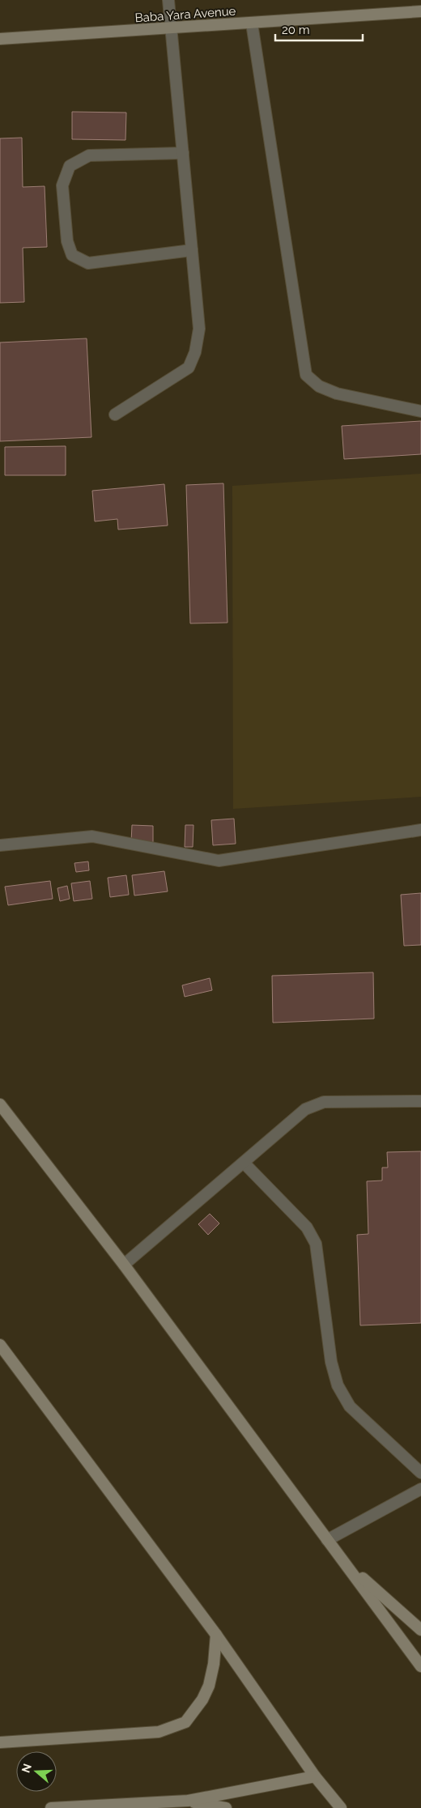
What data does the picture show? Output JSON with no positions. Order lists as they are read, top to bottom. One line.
{"streets":{"main road":["Baba Yara Avenue"]},"scale_bar":"20 m","north":"left"}
